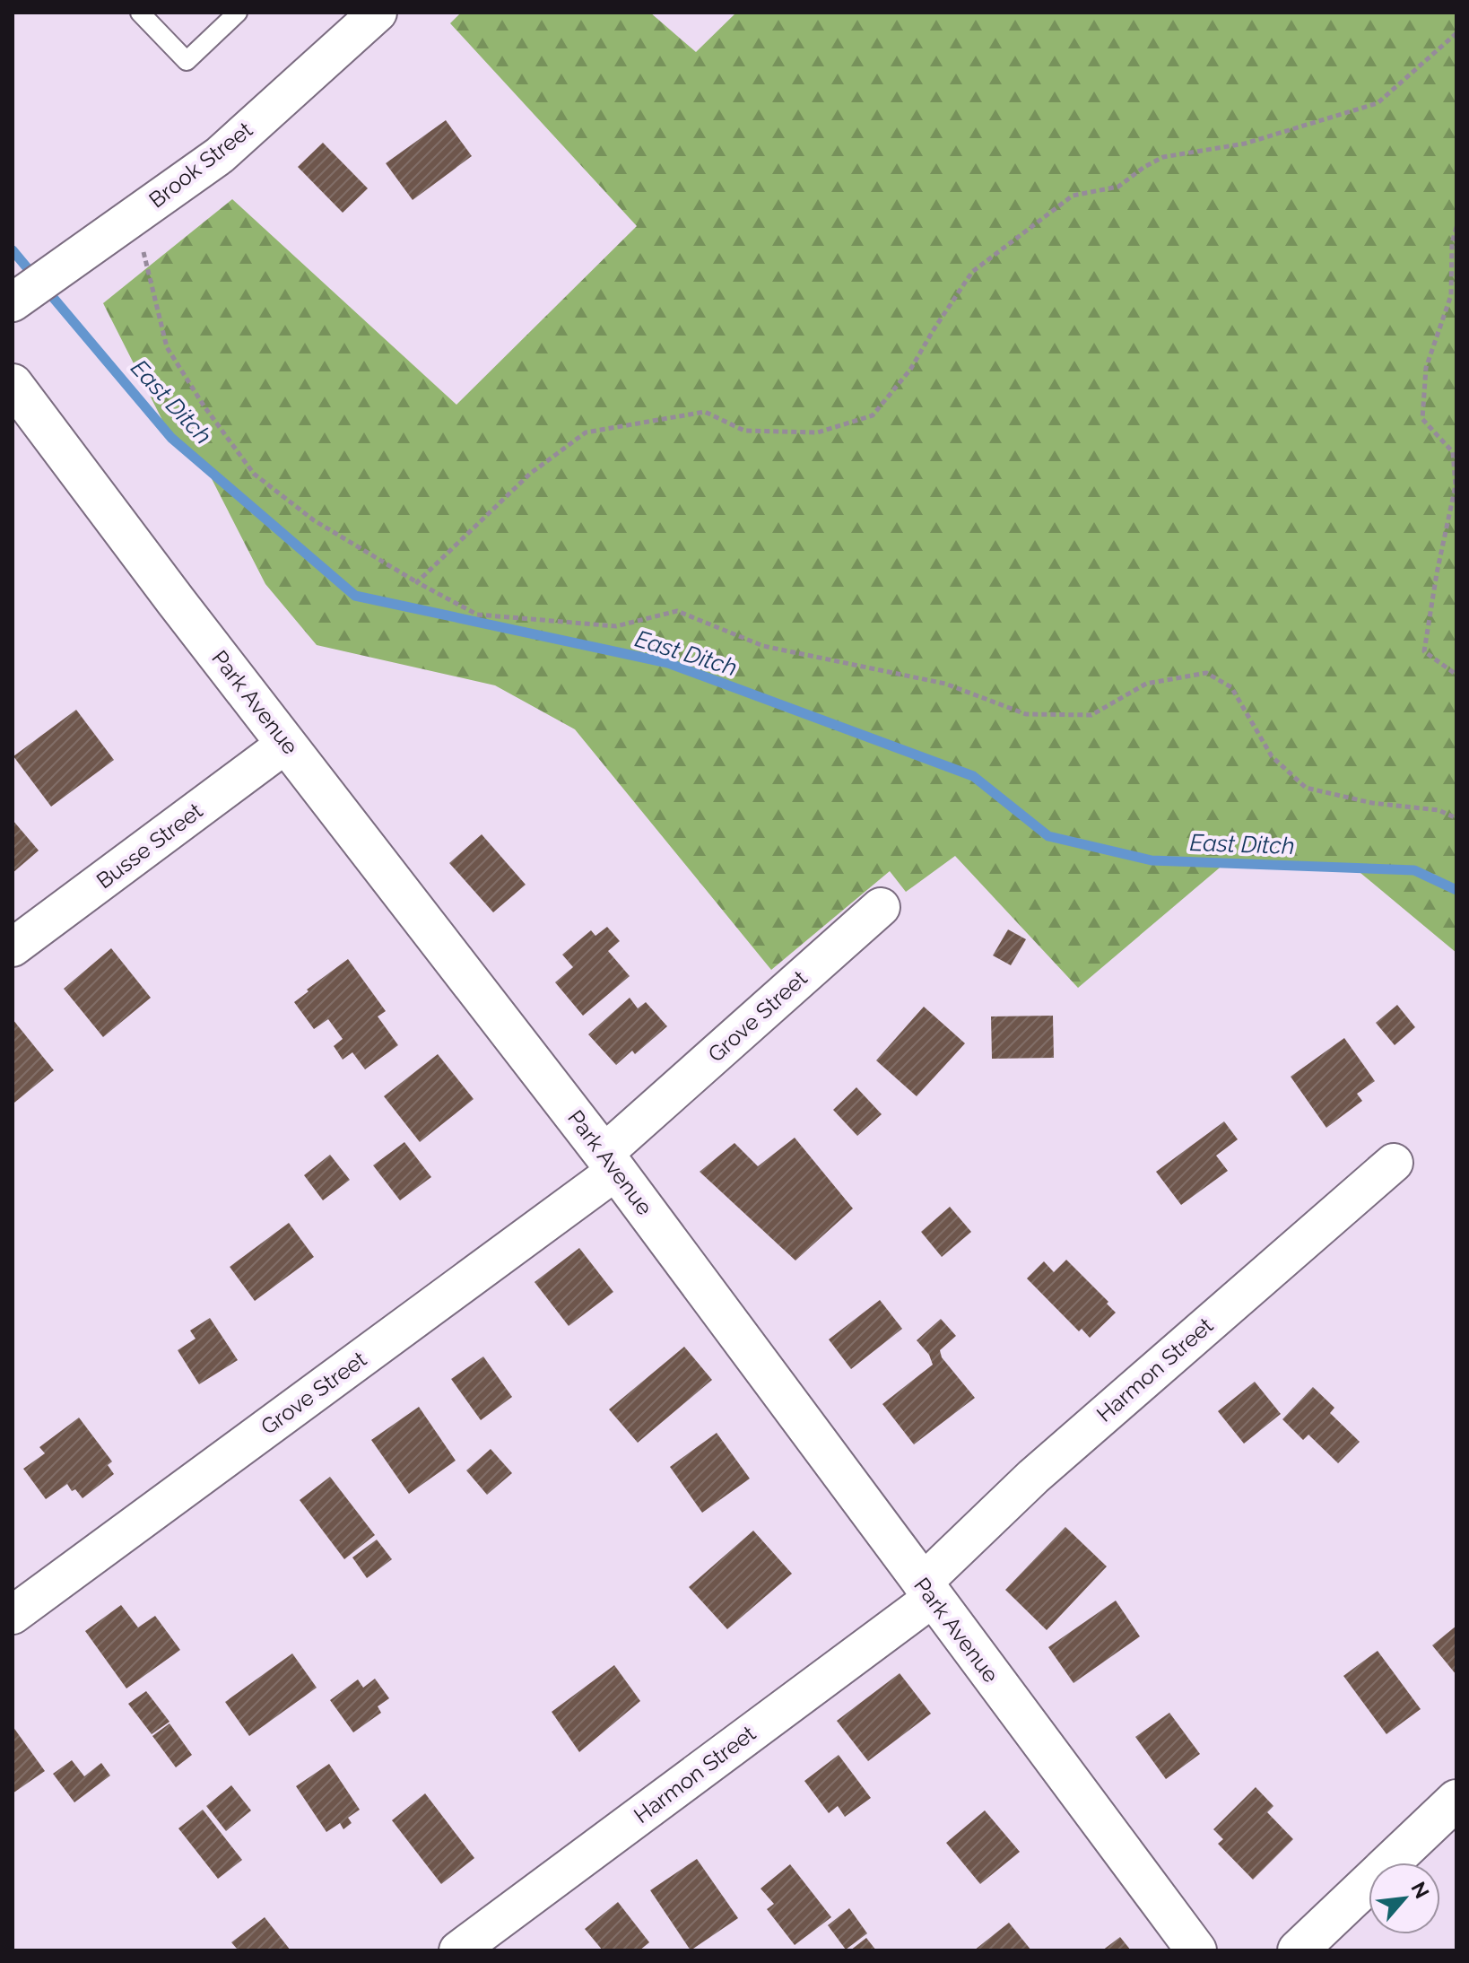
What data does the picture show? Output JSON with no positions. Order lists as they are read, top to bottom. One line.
{"streets":{"street":["Brook Street","Park Avenue","Busse Street","Grove Street","Harmon Street"]},"crossings":[["Park Avenue","Busse Street"],["Park Avenue","Grove Street"],["Park Avenue","Harmon Street"]],"water":["East Ditch"],"north":"top right"}
